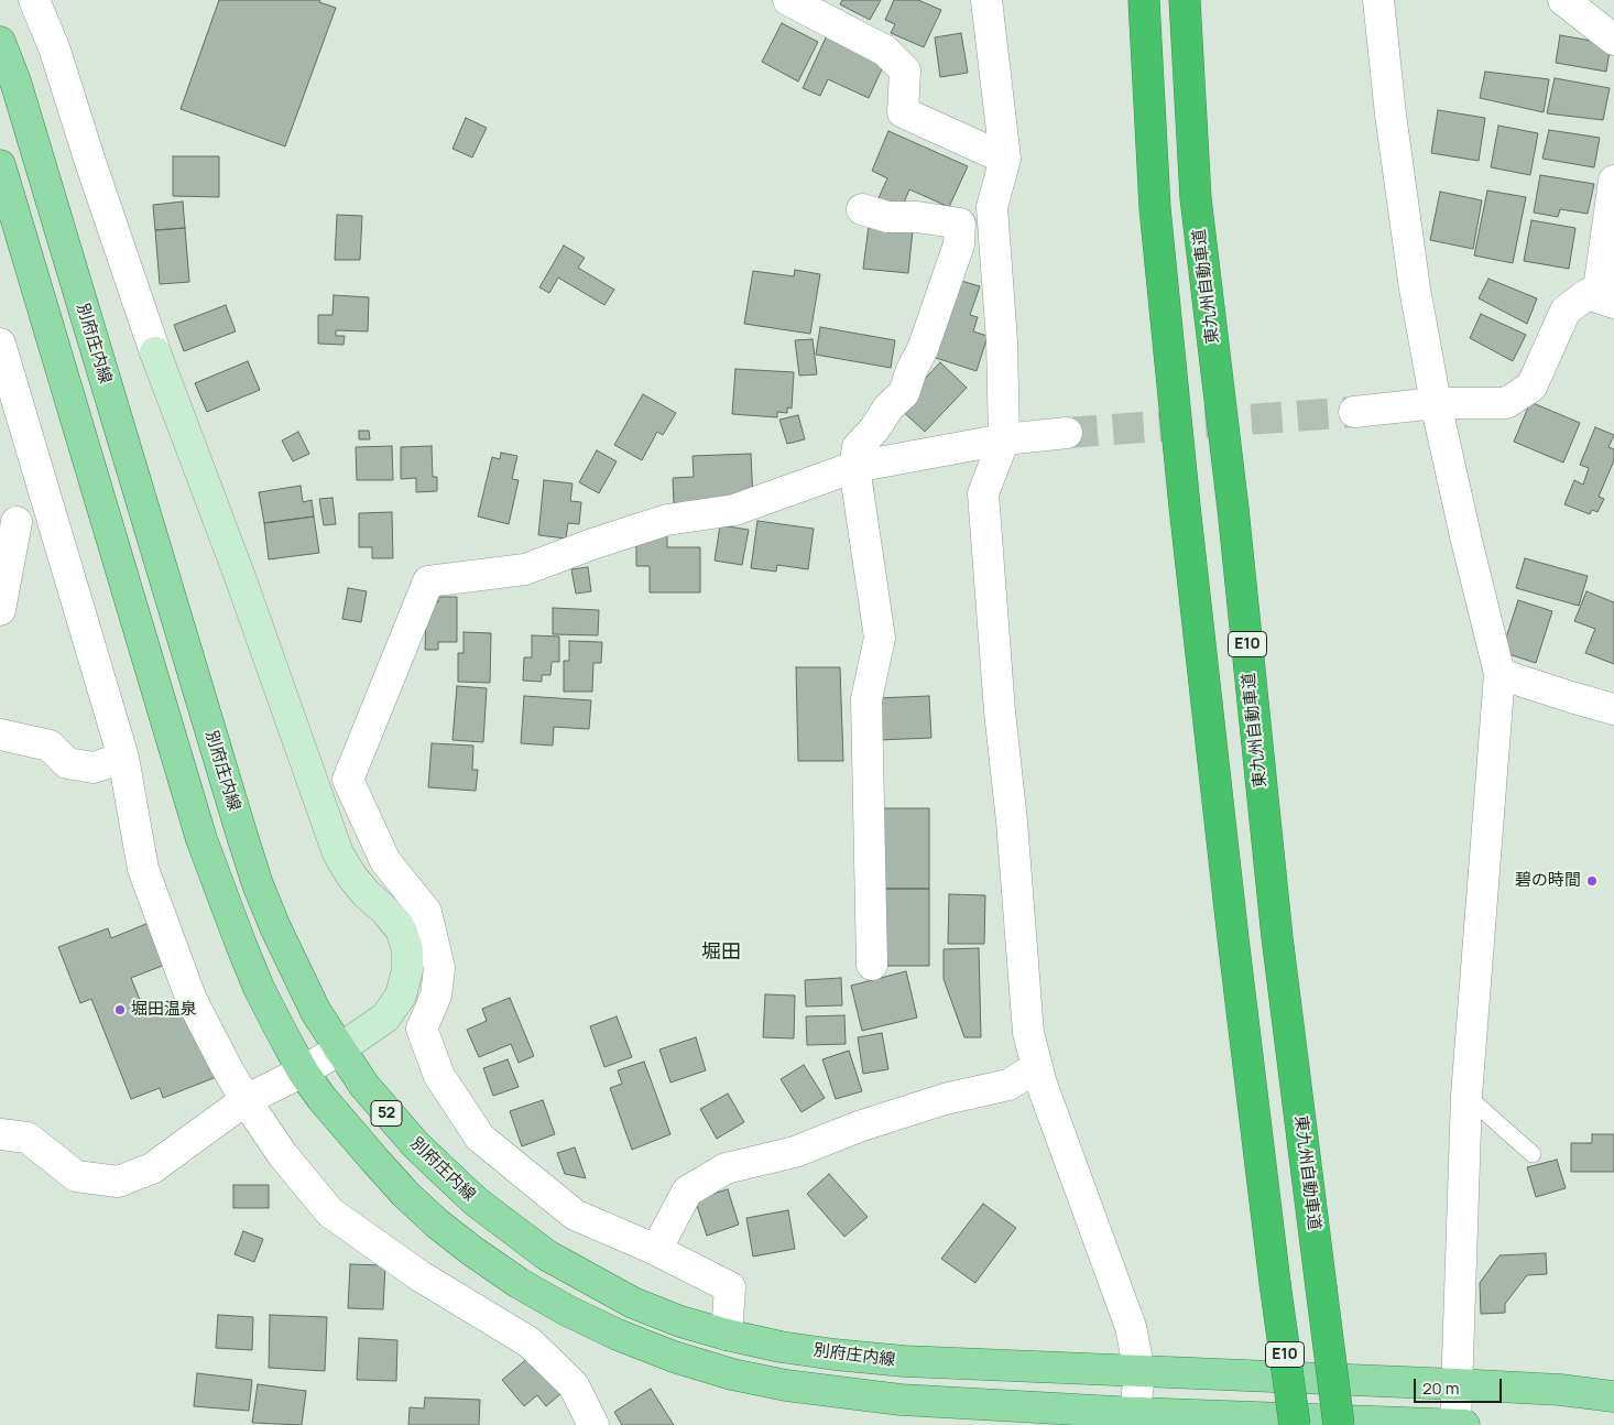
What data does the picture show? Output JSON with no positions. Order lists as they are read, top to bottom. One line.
{"streets":{"highway":["東九州自動車道","E10"],"main road":["別府庄内線","52"]},"districts":["堀田"],"places":["碧の時間","堀田温泉"],"scale_bar":"20 m"}
